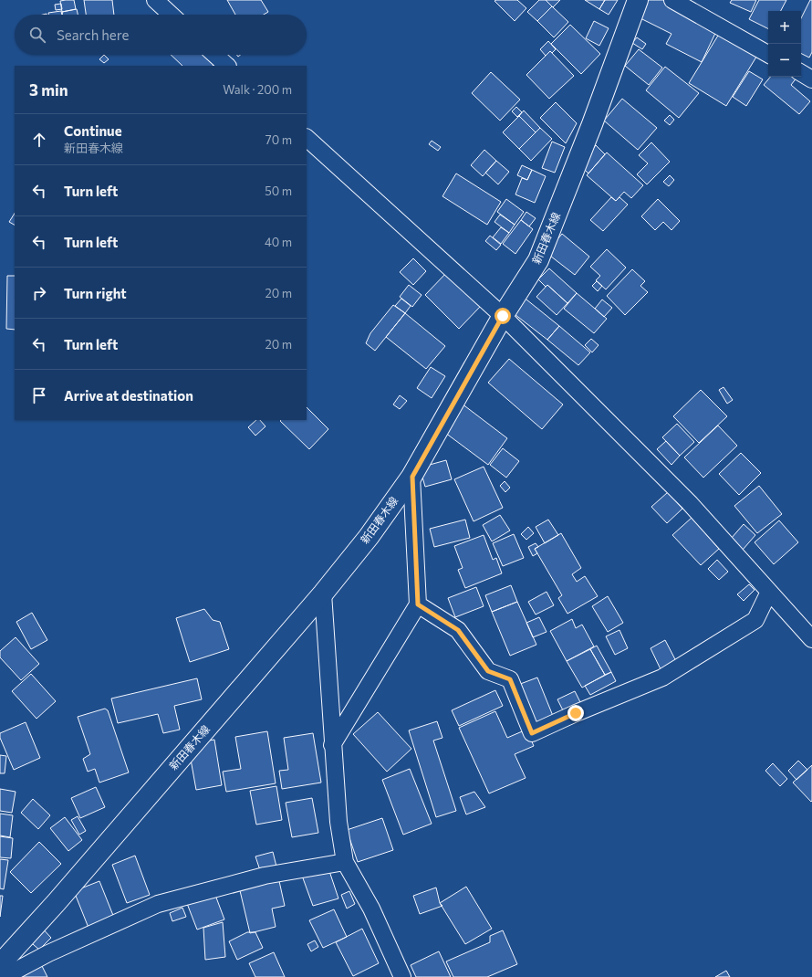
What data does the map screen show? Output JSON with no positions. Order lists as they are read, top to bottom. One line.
{"streets":{"main road":["新田春木線"]},"page":{"map_buttons":["+","−"],"search":"Search here","heading":["3 min","Walk · 200 m"],"list":[["Continue","新田春木線","70 m"],["Turn left","50 m"],["Turn left","40 m"],["Turn right","20 m"],["Turn left","20 m"],"Arrive at destination"]}}
